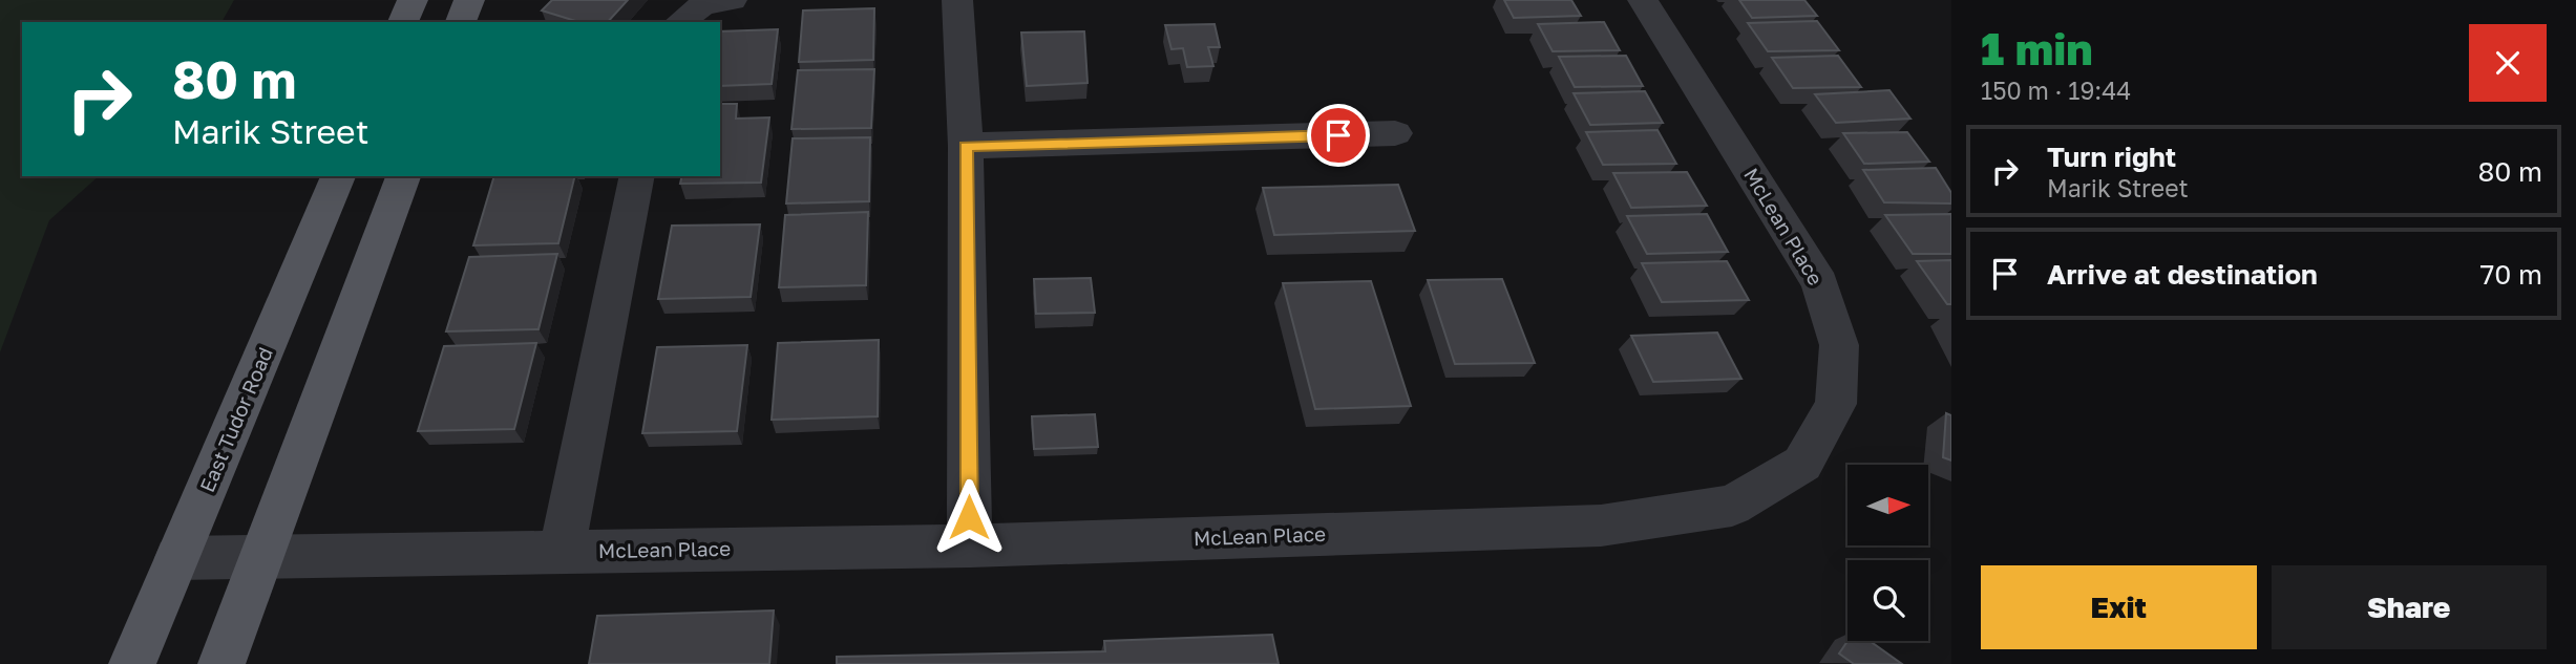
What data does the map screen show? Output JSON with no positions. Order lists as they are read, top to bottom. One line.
{"streets":{"main road":["East Tudor Road"],"street":["McLean Place"]},"crossings":[["McLean Place","East Tudor Road"]],"north":"right","page":{"heading":["1 min","150 m · 19:44"],"turn":["80 m","Marik Street"],"list":[{"name":"Turn right","note":"Marik Street","value":"80 m"},{"name":"Arrive at destination","value":"70 m"}],"buttons":["Exit","Share"]}}
